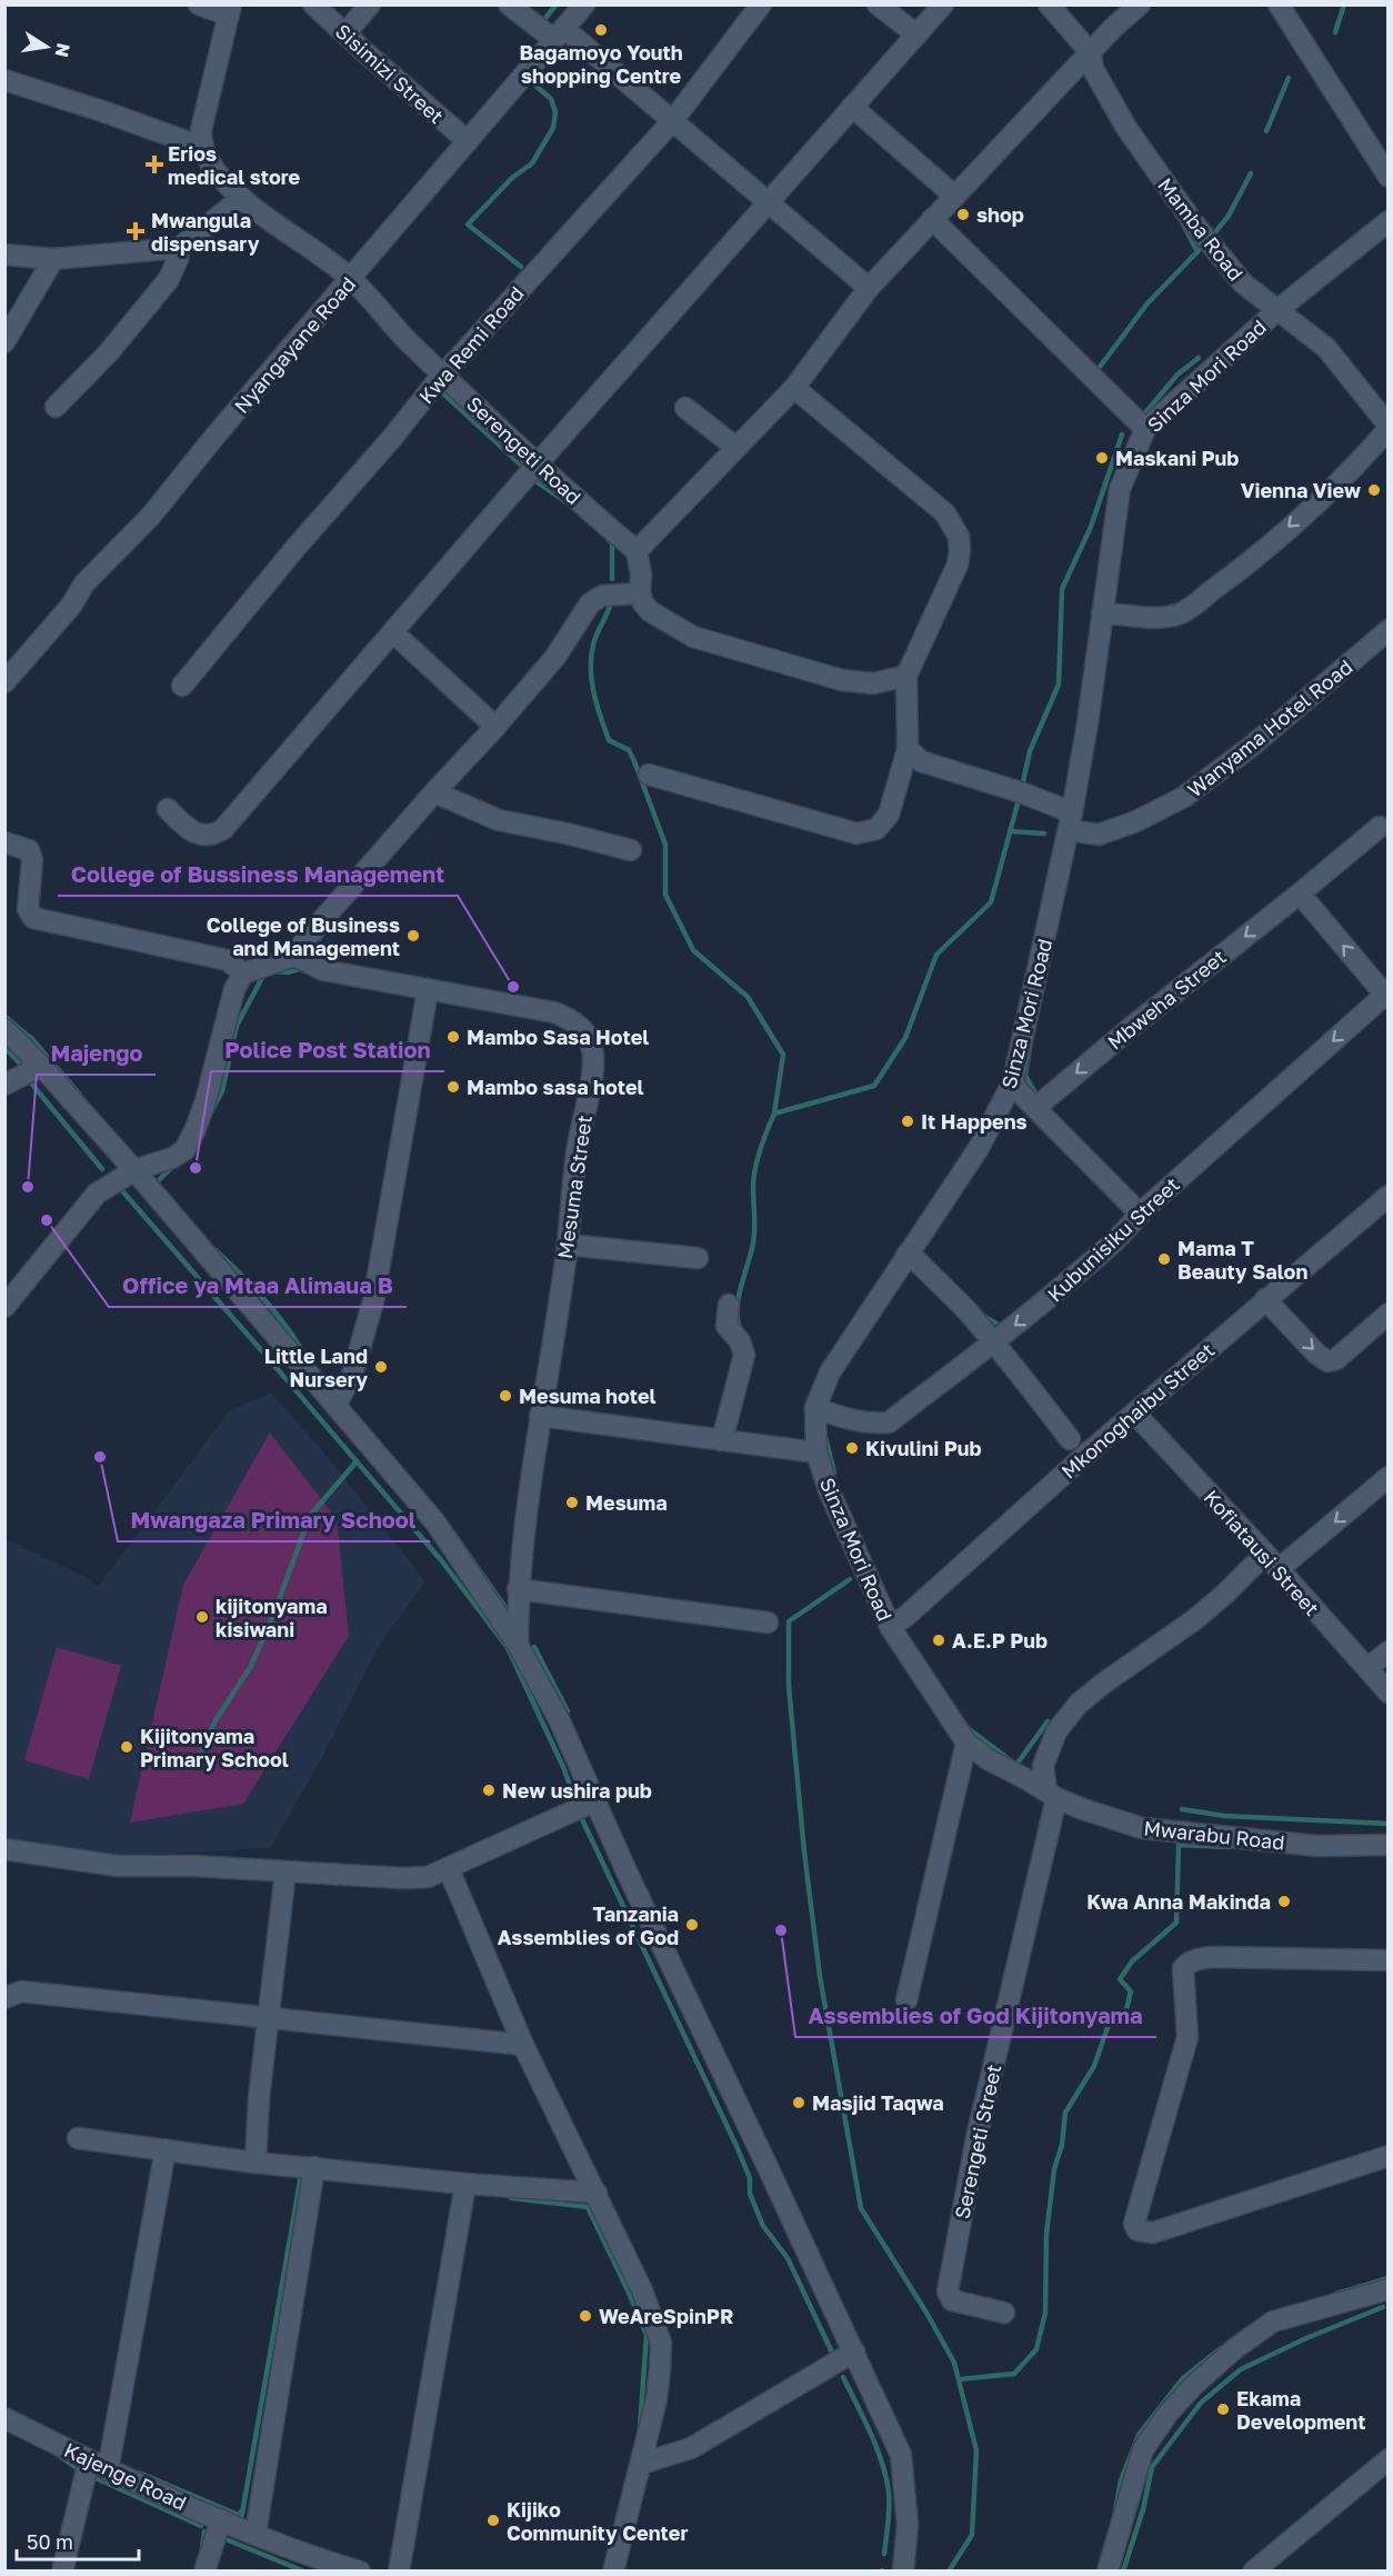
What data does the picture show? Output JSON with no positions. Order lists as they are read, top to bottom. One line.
{"streets":{"street":["Sisimizi Street","Mamba Road","Nyangayane Road","Kwa Remi Road","Sinza Mori Road","Serengeti Road","Wanyama Hotel Road","Mbweha Street","Mesuma Street","Kubunisiku Street","Mkonoghaibu Street","Kofiatausi Street","Mwarabu Road","Serengeti Street","Kajenge Road"]},"crossings":[["Sisimizi Street","Nyangayane Road"],["Mamba Road","Sinza Mori Road"],["Nyangayane Road","Serengeti Road"],["Kwa Remi Road","Serengeti Road"],["Sinza Mori Road","Wanyama Hotel Road"],["Sinza Mori Road","Kubunisiku Street"],["Sinza Mori Road","Mkonoghaibu Street"],["Sinza Mori Road","Mwarabu Road"],["Sinza Mori Road","Serengeti Street"],["Mkonoghaibu Street","Kofiatausi Street"],["Kofiatausi Street","Serengeti Street"],["Mwarabu Road","Serengeti Street"]],"one_way":["Mbweha Street","Kubunisiku Street"],"places":{"other":["Bagamoyo Youth shopping Centre","shop","Maskani Pub","Vienna View","College of Business and Management","College of Bussiness Management","Mambo Sasa Hotel","Mambo sasa hotel","It Happens","Police Post Station","Majengo","Office ya Mtaa Alimaua B","Mama T Beauty Salon","Little Land Nursery","Mesuma hotel","Kivulini Pub","Mwangaza Primary School","Mesuma","kijitonyama kisiwani","A.E.P Pub","Kijitonyama Primary School","New ushira pub","Kwa Anna Makinda","Tanzania Assemblies of God","Assemblies of God Kijitonyama","Masjid Taqwa","WeAreSpinPR","Ekama Development","Kijiko Community Center"],"health":["Erios medical store","Mwangula dispensary"]},"scale_bar":"50 m","north":"right"}
